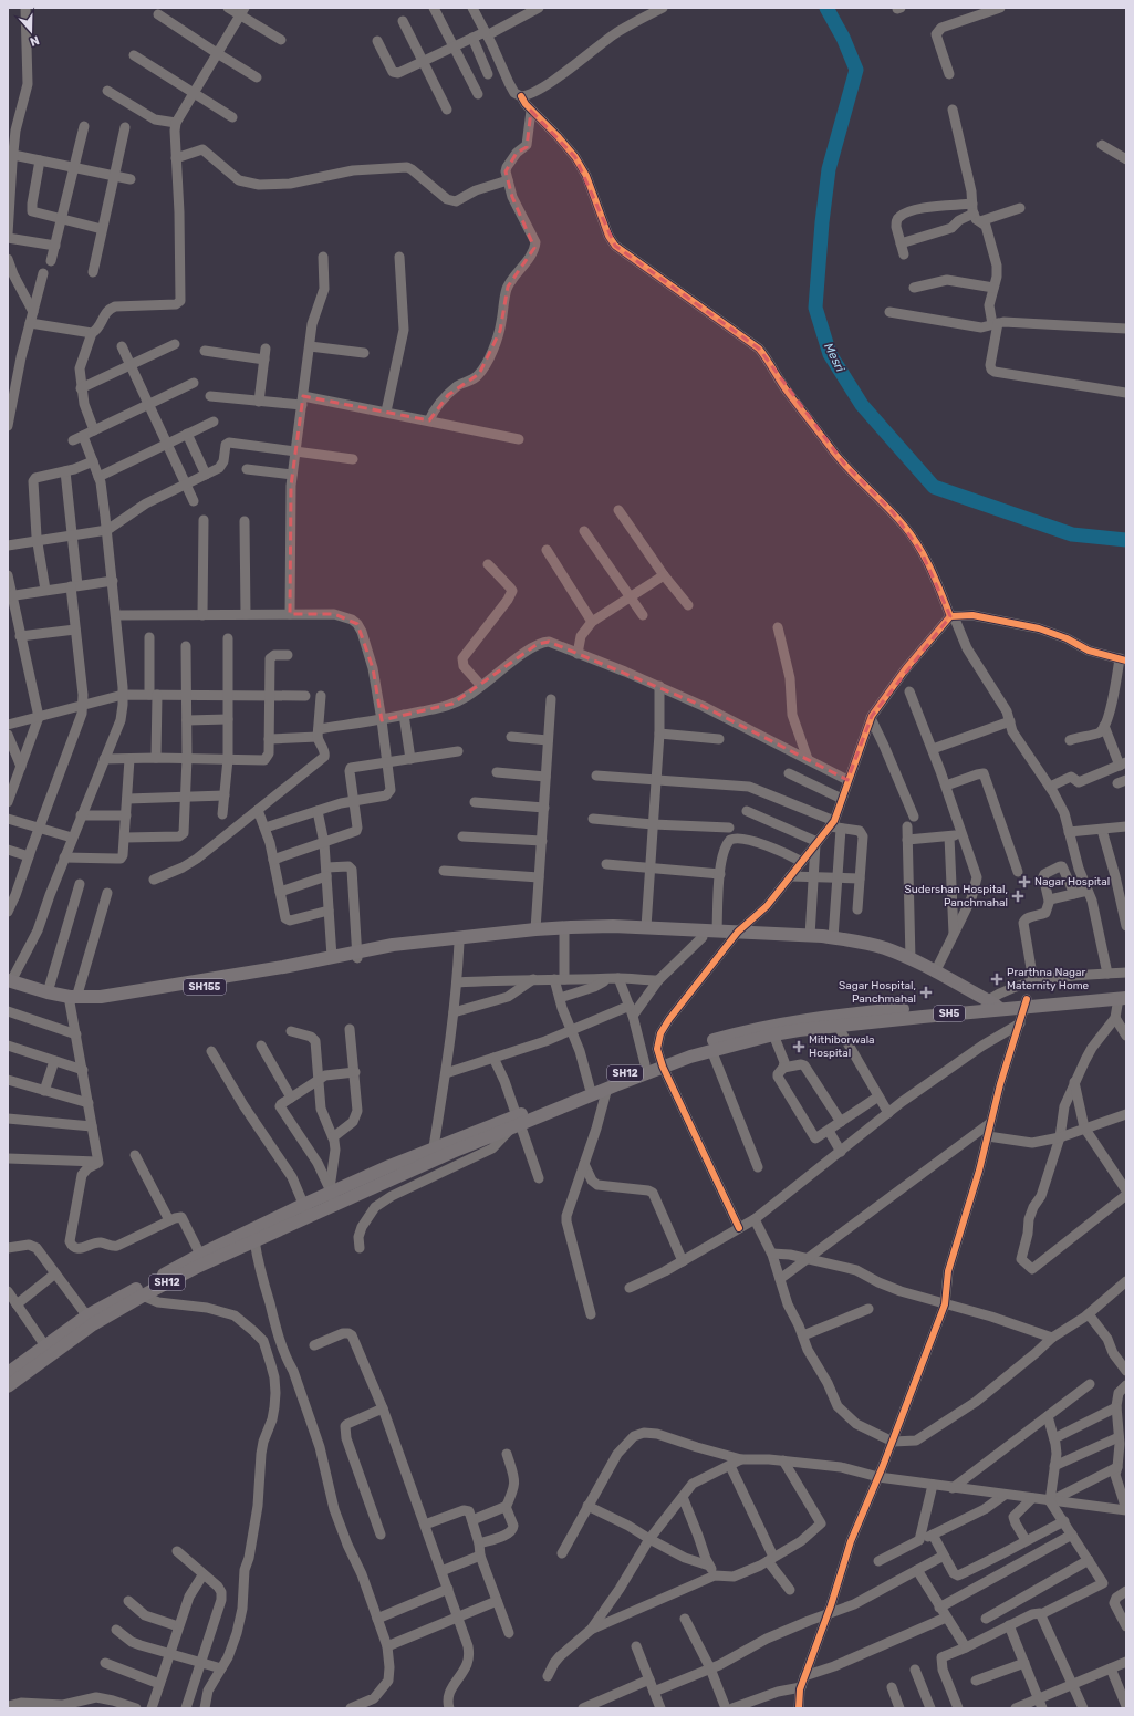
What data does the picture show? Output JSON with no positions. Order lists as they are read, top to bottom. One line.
{"streets":{"main road":["SH155","SH5","SH12"]},"crossings":[["SH155","SH5"],["SH155","SH12"],["SH5","SH12"]],"water":["Mesri"],"places":{"health":["Nagar Hospital","Sudershan Hospital, Panchmahal","Prarthna Nagar Maternity Home","Sagar Hospital, Panchmahal","Mithiborwala Hospital"]},"north":"bottom"}
